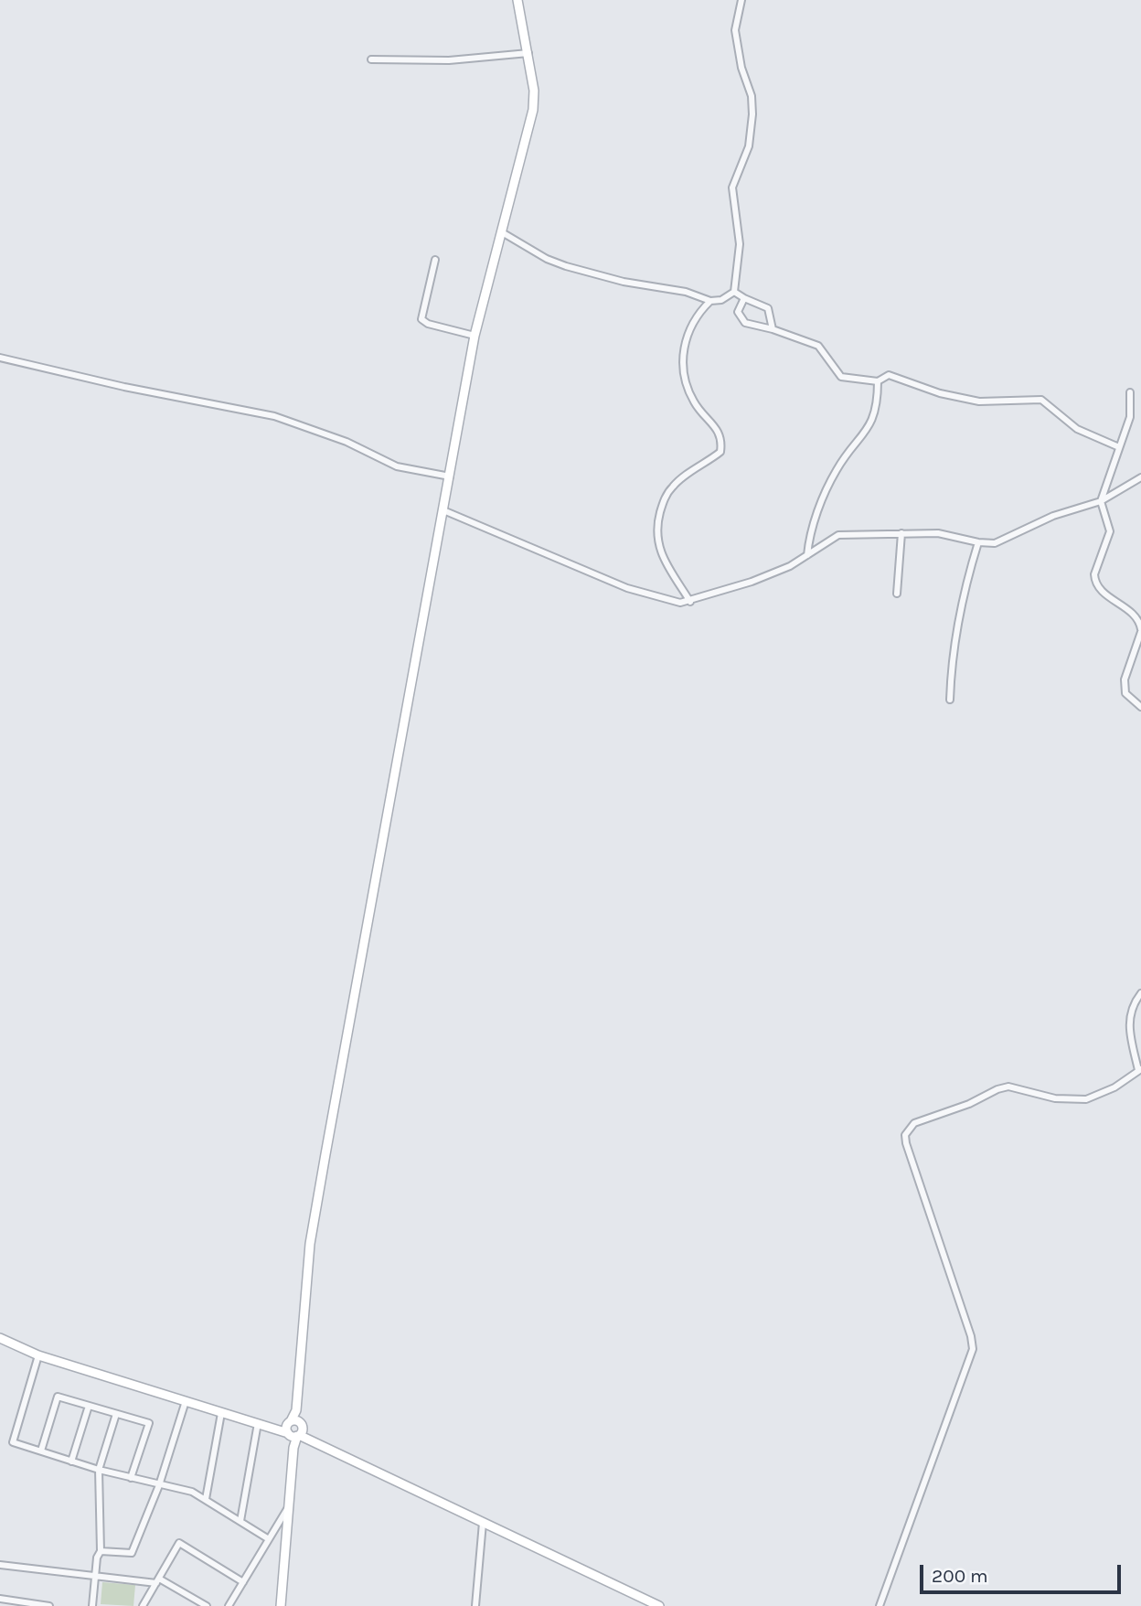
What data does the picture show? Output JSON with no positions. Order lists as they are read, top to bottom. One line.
{"scale_bar":"200 m"}
